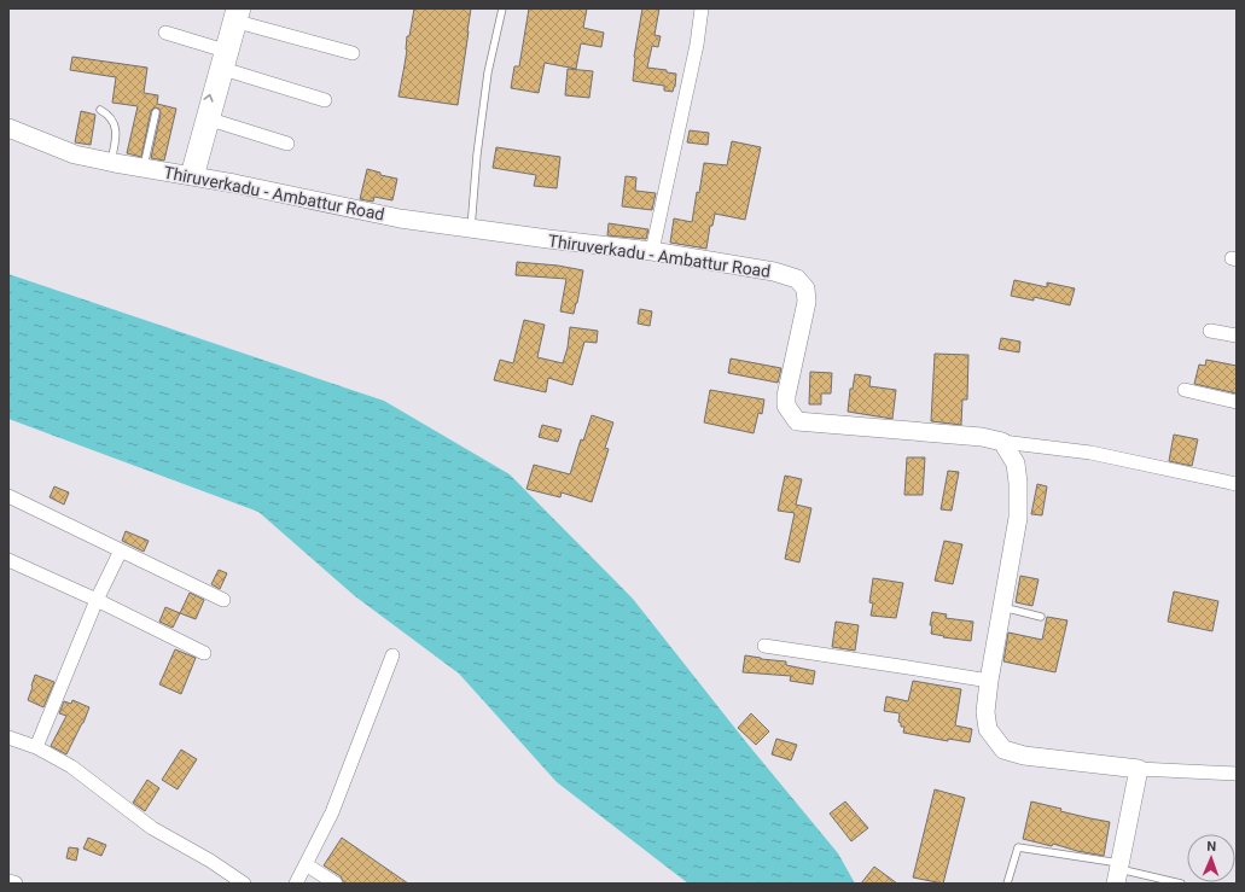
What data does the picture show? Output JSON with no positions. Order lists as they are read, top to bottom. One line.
{"streets":{"main road":["Thiruverkadu - Ambattur Road"]},"north":"top"}
